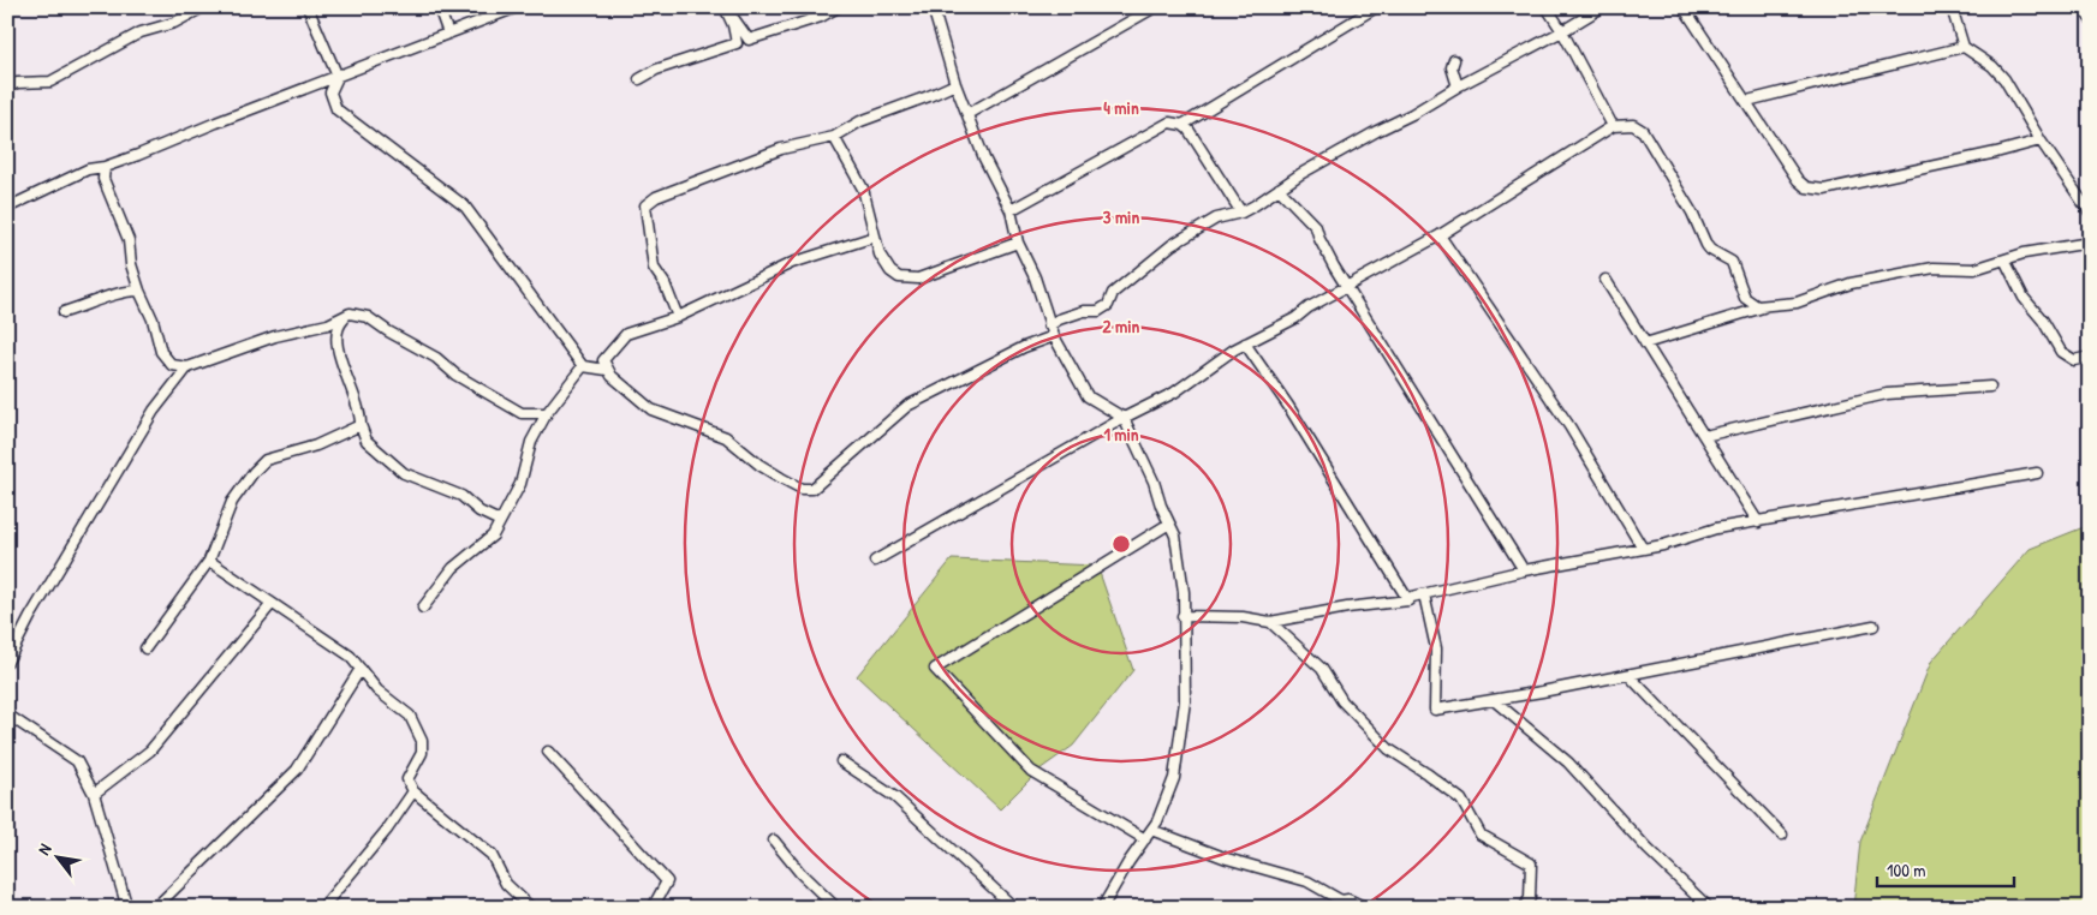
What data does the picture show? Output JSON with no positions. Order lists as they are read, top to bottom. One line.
{"scale_bar":"100 m","north":"top left","rings":["4 min","3 min","2 min","1 min"]}
